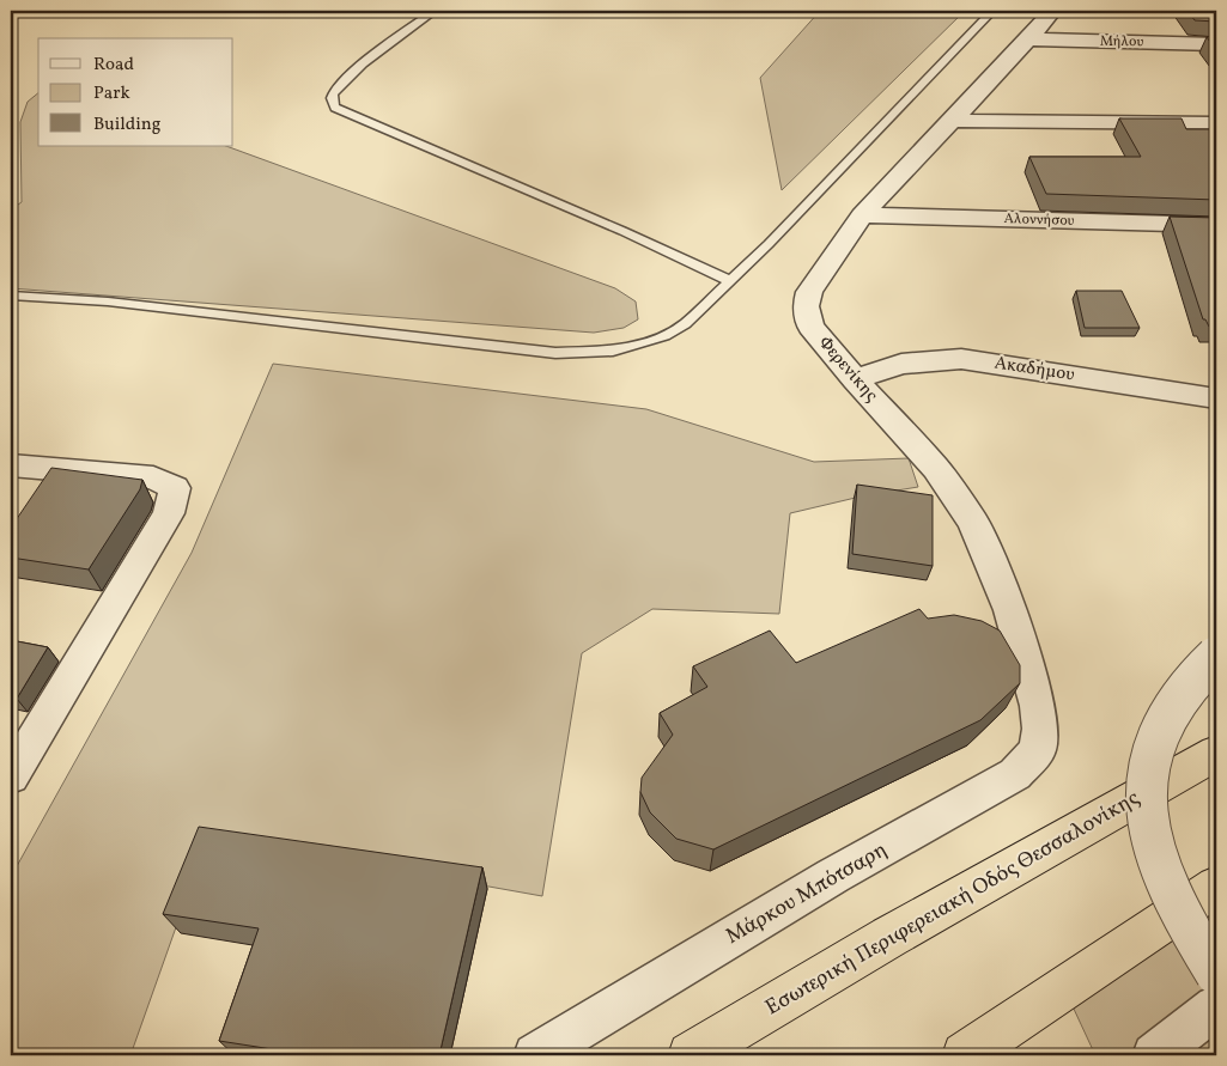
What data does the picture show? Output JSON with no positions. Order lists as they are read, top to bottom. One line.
{"streets":{"highway":["Εσωτερική Περιφερειακή Οδός Θεσσαλονίκης"],"street":["Μήλου","Αλοννήσου","Φερενίκης","Ακαδήμου","Μάρκου Μπότσαρη"]},"crossings":[["Μήλου","Φερενίκης"],["Αλοννήσου","Φερενίκης"],["Φερενίκης","Ακαδήμου"],["Φερενίκης","Μάρκου Μπότσαρη"]],"legend":["Road","Park","Building"]}
